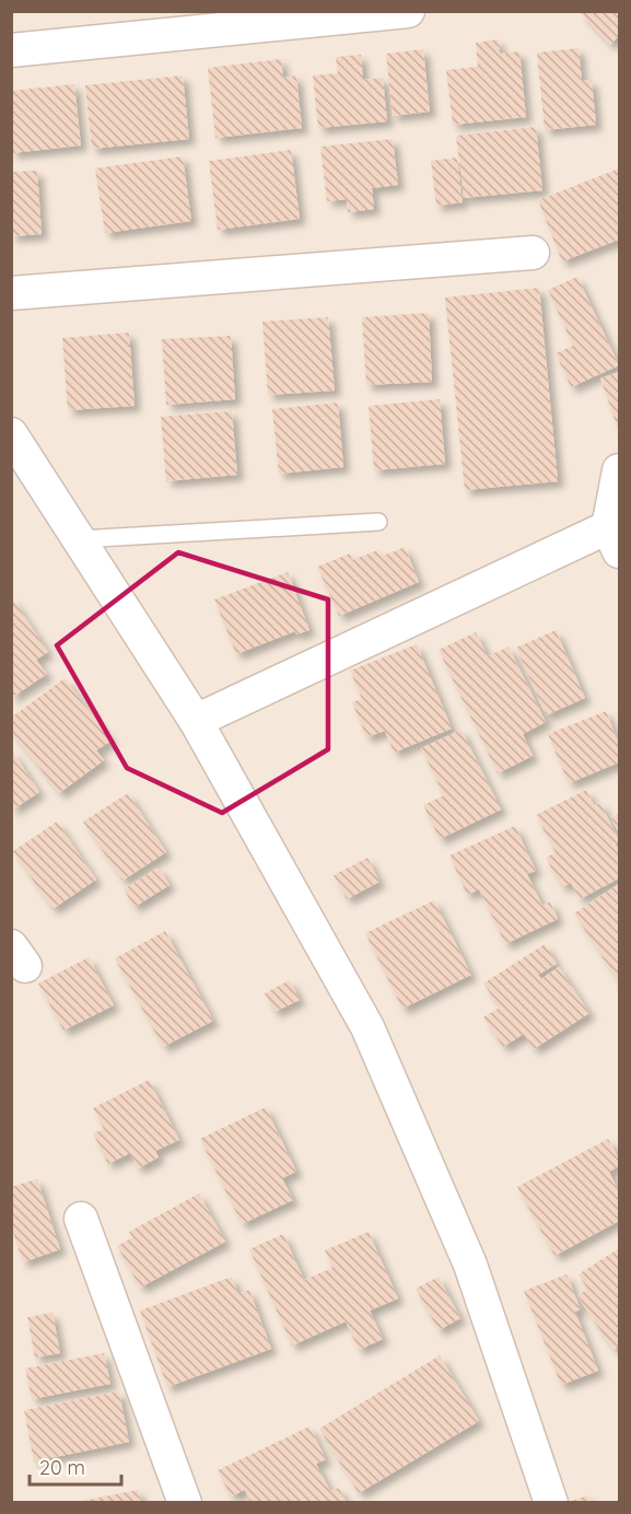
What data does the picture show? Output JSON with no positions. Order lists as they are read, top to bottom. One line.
{"scale_bar":"20 m"}
